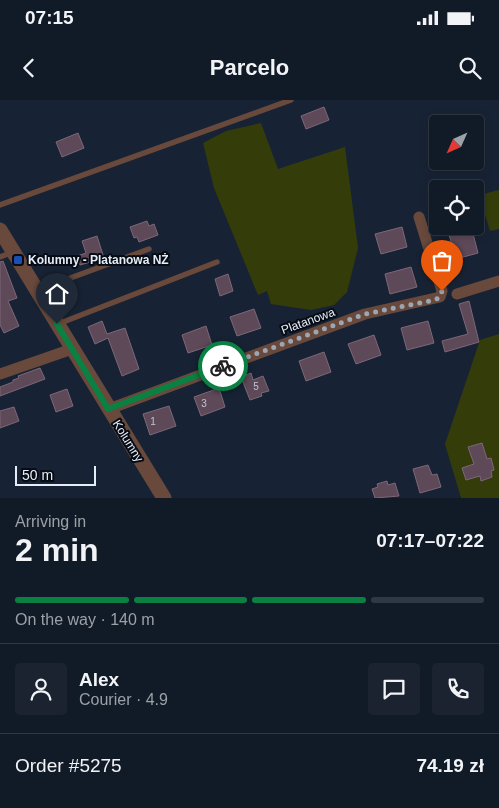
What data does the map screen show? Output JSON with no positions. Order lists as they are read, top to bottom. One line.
{"streets":{"street":["Platanowa","Kolumny"]},"crossings":[["Platanowa","Kolumny"]],"places":{"transit":["Kolumny - Platanowa NŻ"]},"house_numbers":["5","3","1"],"scale_bar":"50 m","north":"bottom left","page":{"status":"07:15","header":"Parcelo","scale":"50 m","heading":["2 min","Arriving in","07:17–07:22"],"panel":["Alex","Courier · 4.9","Order #5275","74.19 zł"],"bar":"On the way · 140 m"}}
